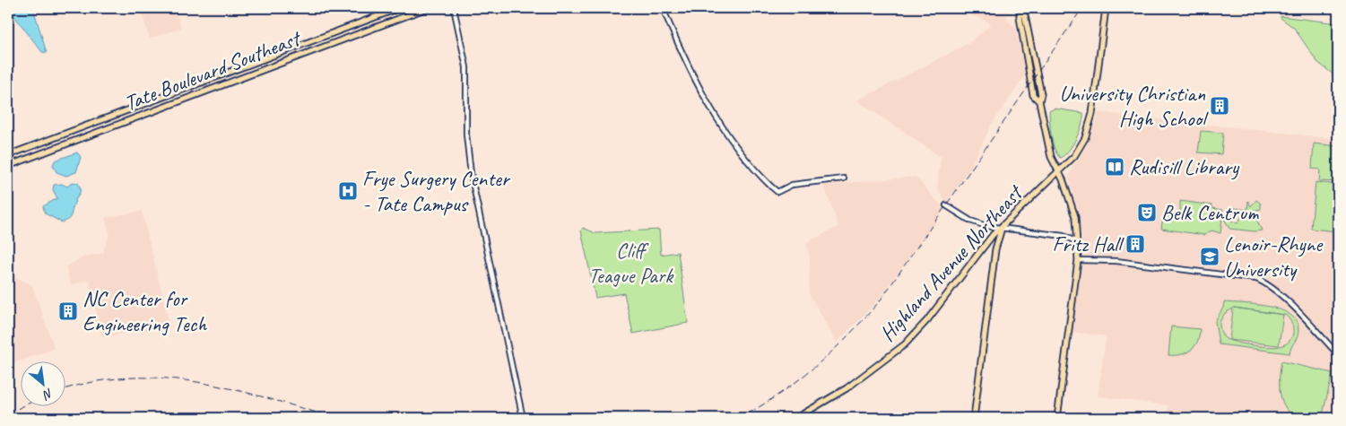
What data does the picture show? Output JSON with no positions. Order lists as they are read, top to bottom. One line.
{"streets":{"main road":["Tate Boulevard Southeast","Highland Avenue Northeast"]},"parks":["Cliff Teague Park"],"places":{"building":["University Christian High School","Fritz Hall","NC Center for Engineering Tech"],"library":["Rudisill Library"],"hospital":["Frye Surgery Center - Tate Campus"],"theatre":["Belk Centrum"],"school or university":["Lenoir-Rhyne University"]},"north":"bottom right"}
